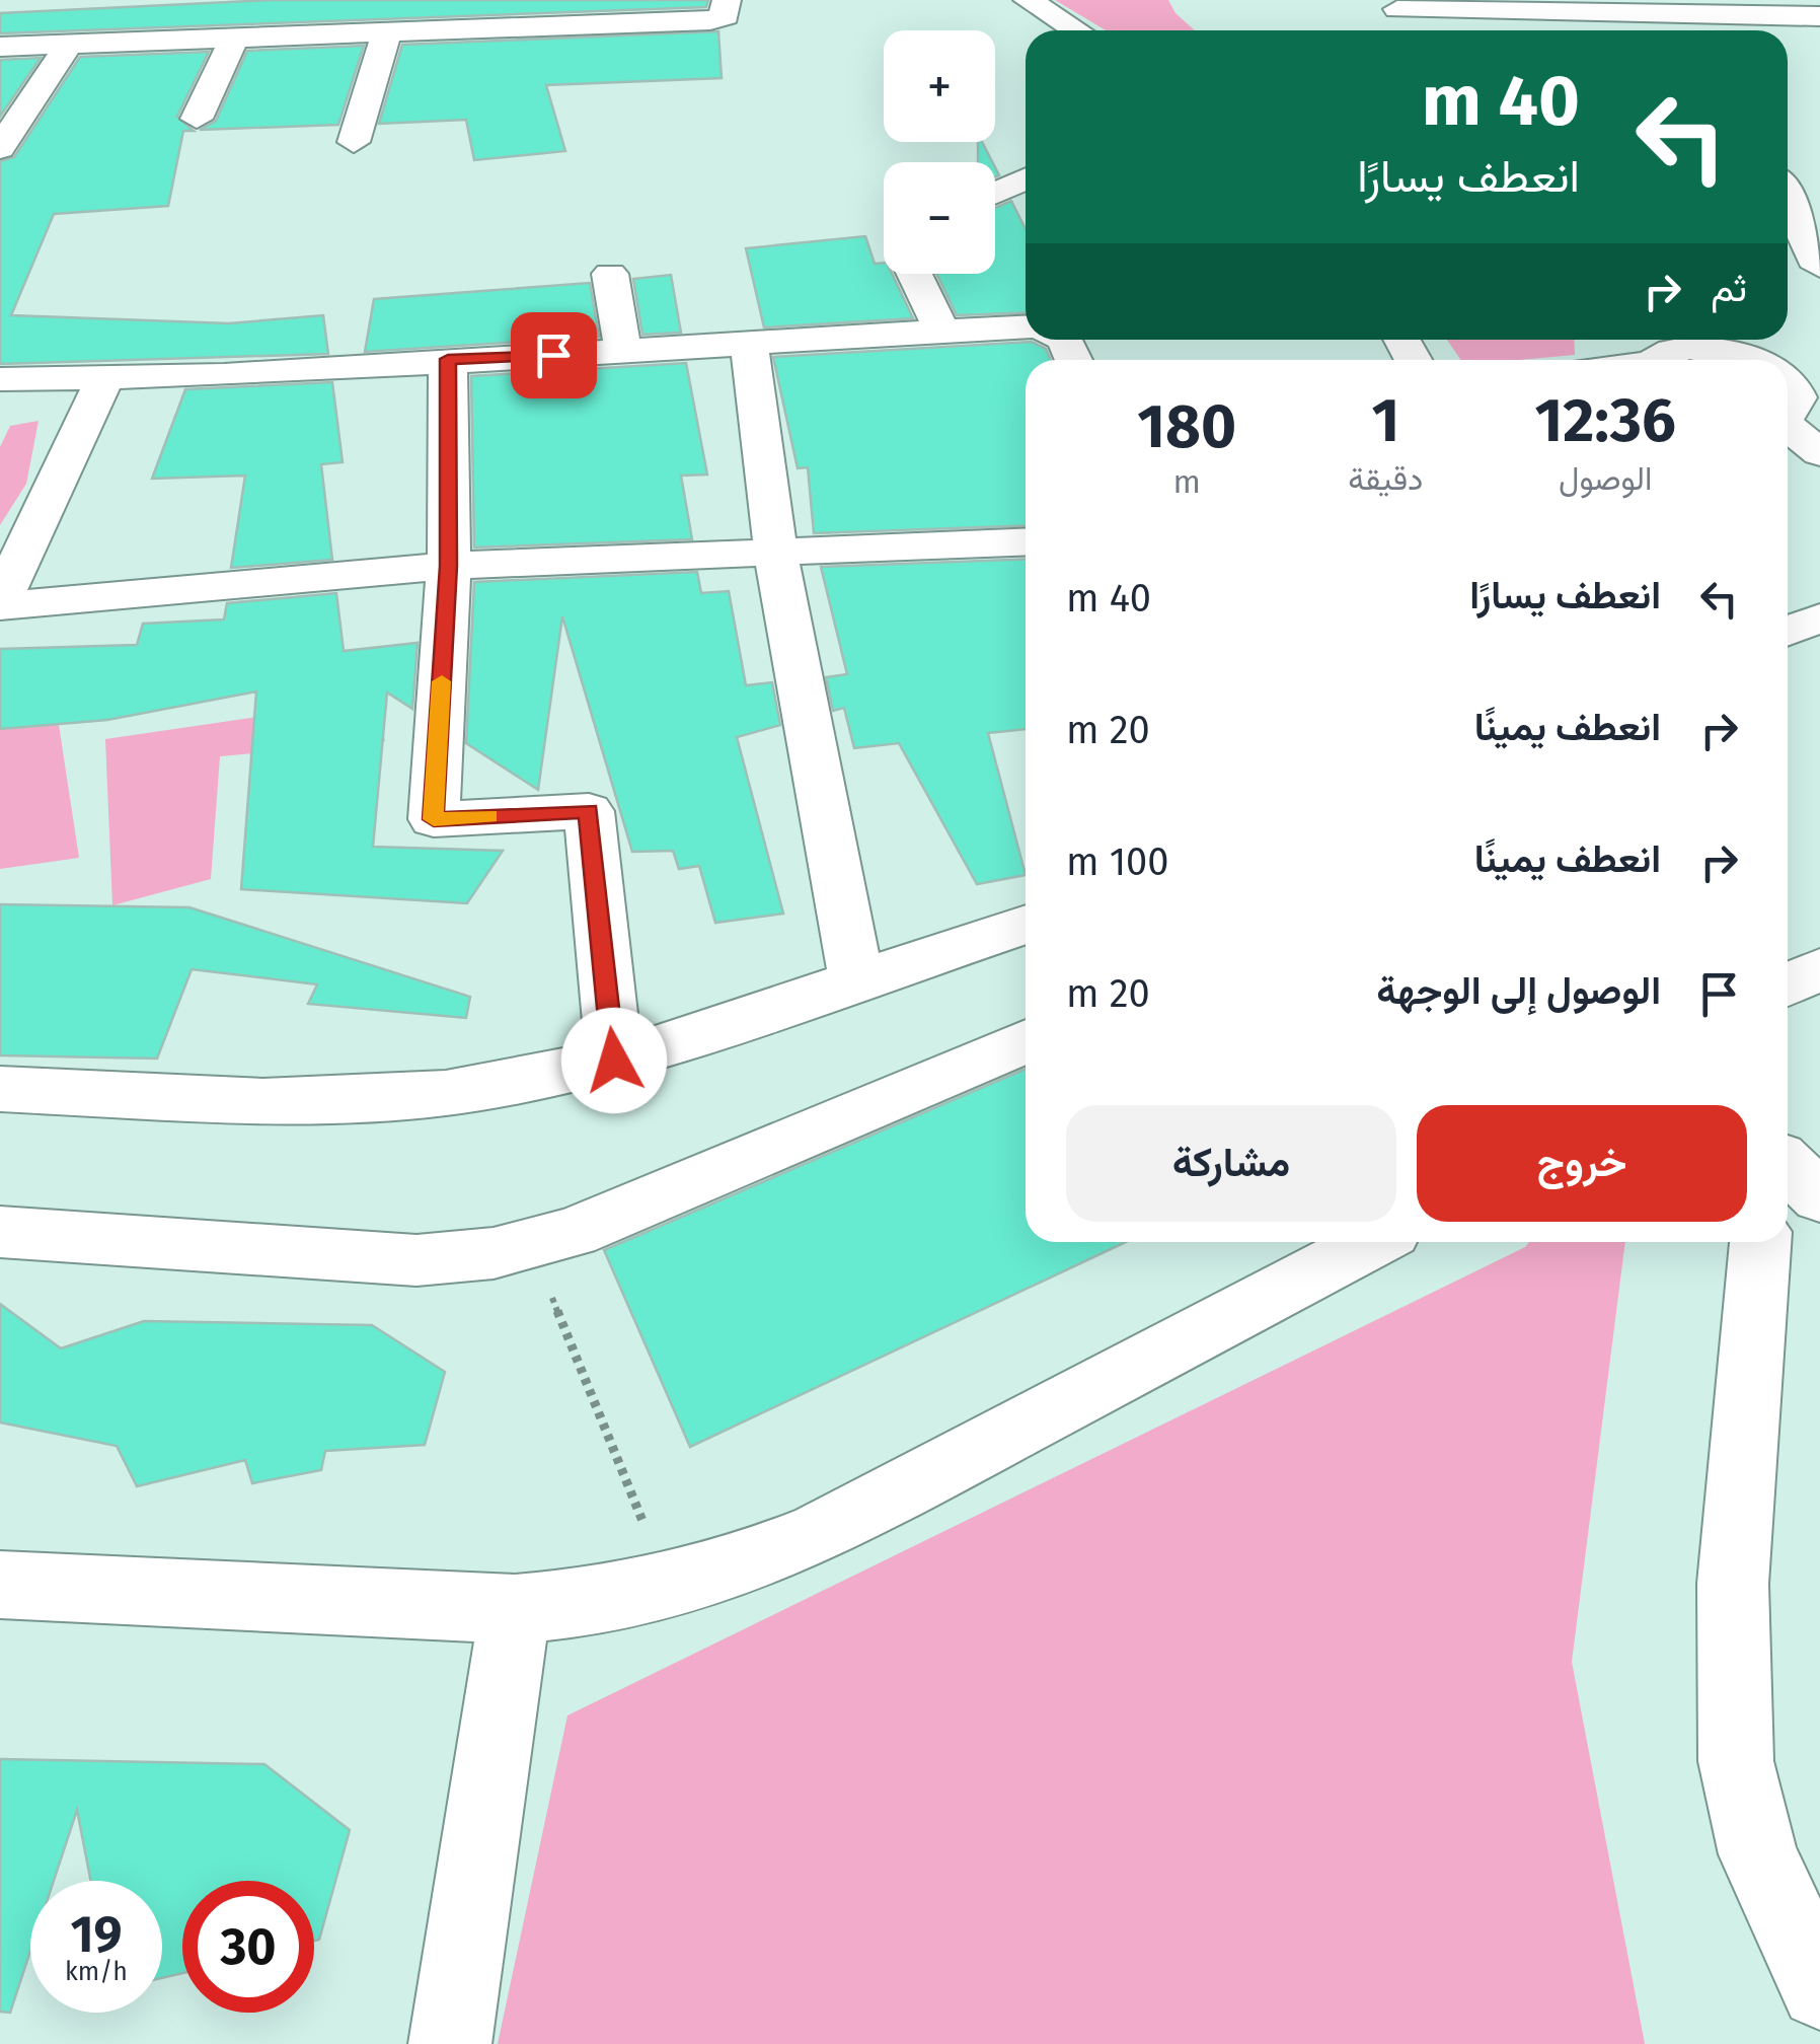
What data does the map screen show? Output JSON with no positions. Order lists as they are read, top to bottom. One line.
{"page":{"map_buttons":["+","−"],"turn":["40 m","انعطف يسارًا"],"then":"ثم","eta":["12:36","الوصول","1","دقيقة","180","m"],"list":[{"name":"انعطف يسارًا","value":"40 m"},{"name":"انعطف يمينًا","value":"20 m"},{"name":"انعطف يمينًا","value":"100 m"},{"name":"الوصول إلى الوجهة","value":"20 m"}],"buttons":["خروج","مشاركة"],"speed":"19 km/h","limit":"30"}}
